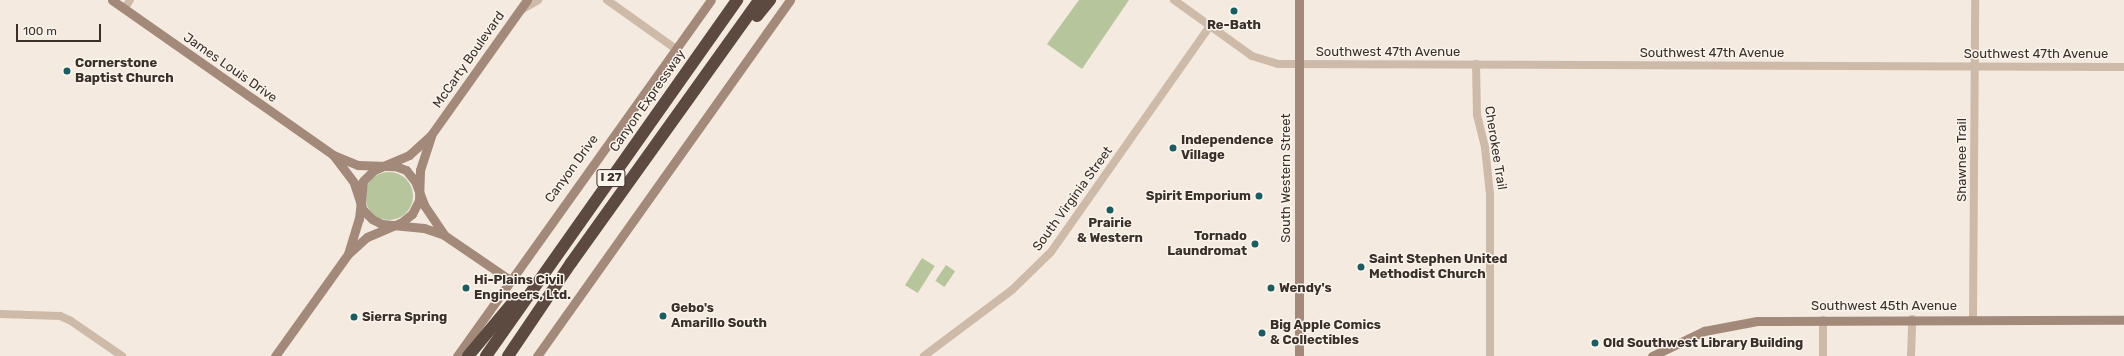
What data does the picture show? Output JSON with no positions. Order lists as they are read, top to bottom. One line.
{"streets":{"highway":["Canyon Expressway","I 27"],"main road":["McCarty Boulevard","James Louis Drive","Canyon Drive","South Western Street","Southwest 45th Avenue"],"street":["Southwest 47th Avenue","Cherokee Trail","Shawnee Trail","South Virginia Street"]},"crossings":[["Southwest 47th Avenue","Cherokee Trail"],["Southwest 47th Avenue","Shawnee Trail"],["Southwest 47th Avenue","South Western Street"],["Southwest 47th Avenue","South Virginia Street"],["McCarty Boulevard","James Louis Drive"],["James Louis Drive","Canyon Drive"],["Shawnee Trail","Southwest 45th Avenue"]],"places":["Re-Bath","Cornerstone Baptist Church","Independence Village","Spirit Emporium","Prairie & Western","Tornado Laundromat","Saint Stephen United Methodist Church","Hi-Plains Civil Engineers, Ltd.","Wendy's","Gebo's Amarillo South","Sierra Spring","Big Apple Comics & Collectibles","Old Southwest Library Building"],"scale_bar":"100 m"}
